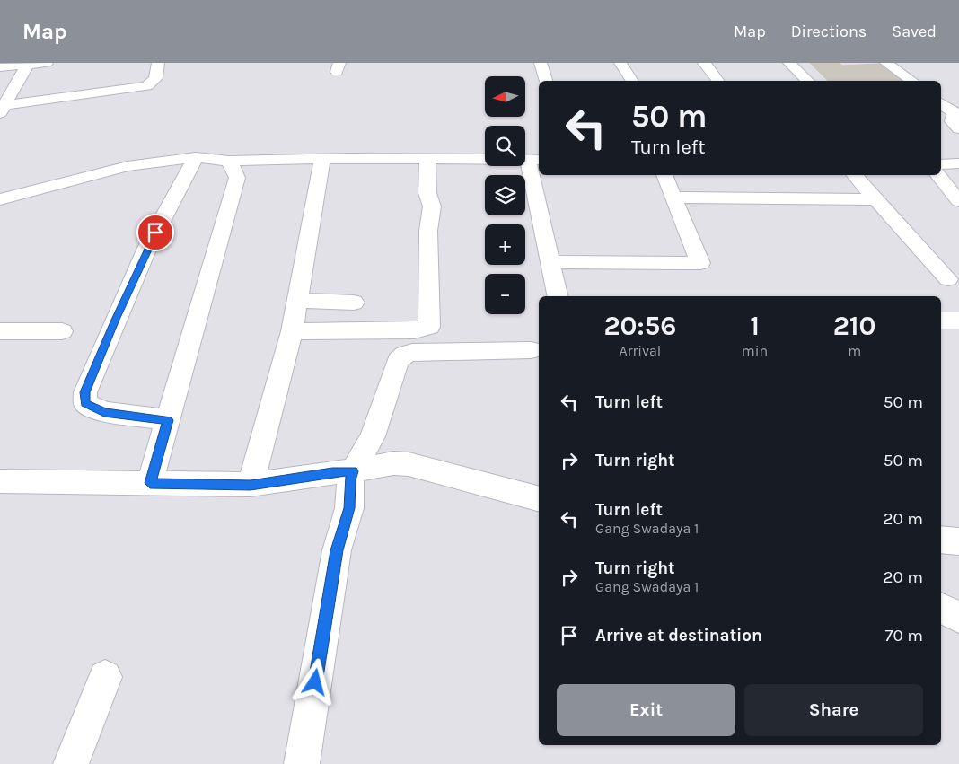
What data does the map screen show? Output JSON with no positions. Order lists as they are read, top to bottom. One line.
{"north":"left","page":{"header":"Map","nav":["Map","Directions","Saved"],"map_buttons":["+","−"],"turn":["50 m","Turn left"],"eta":["20:56","Arrival","1","min","210","m"],"list":[{"name":"Turn left","value":"50 m"},{"name":"Turn right","value":"50 m"},{"name":"Turn left","note":"Gang Swadaya 1","value":"20 m"},{"name":"Turn right","note":"Gang Swadaya 1","value":"20 m"},{"name":"Arrive at destination","value":"70 m"}],"buttons":["Exit","Share"]}}
